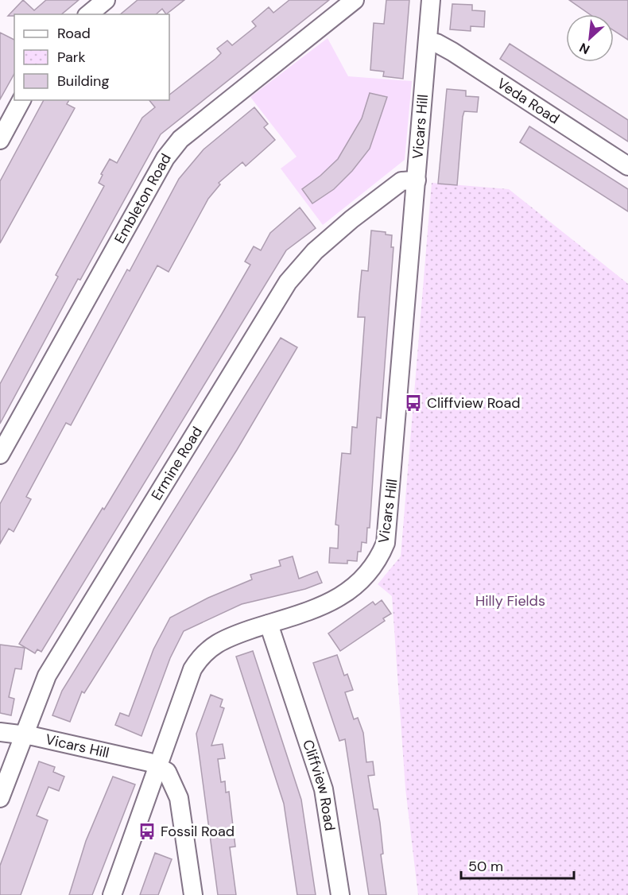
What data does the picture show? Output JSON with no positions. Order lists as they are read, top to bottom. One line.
{"streets":{"street":["Veda Road","Vicars Hill","Embleton Road","Ermine Road","Cliffview Road"]},"crossings":[["Veda Road","Vicars Hill"],["Vicars Hill","Ermine Road"],["Vicars Hill","Cliffview Road"]],"parks":["Hilly Fields"],"places":{"bus stop":["Cliffview Road","Fossil Road"]},"legend":["Road","Park","Building"],"scale_bar":"50 m","north":"bottom left"}
